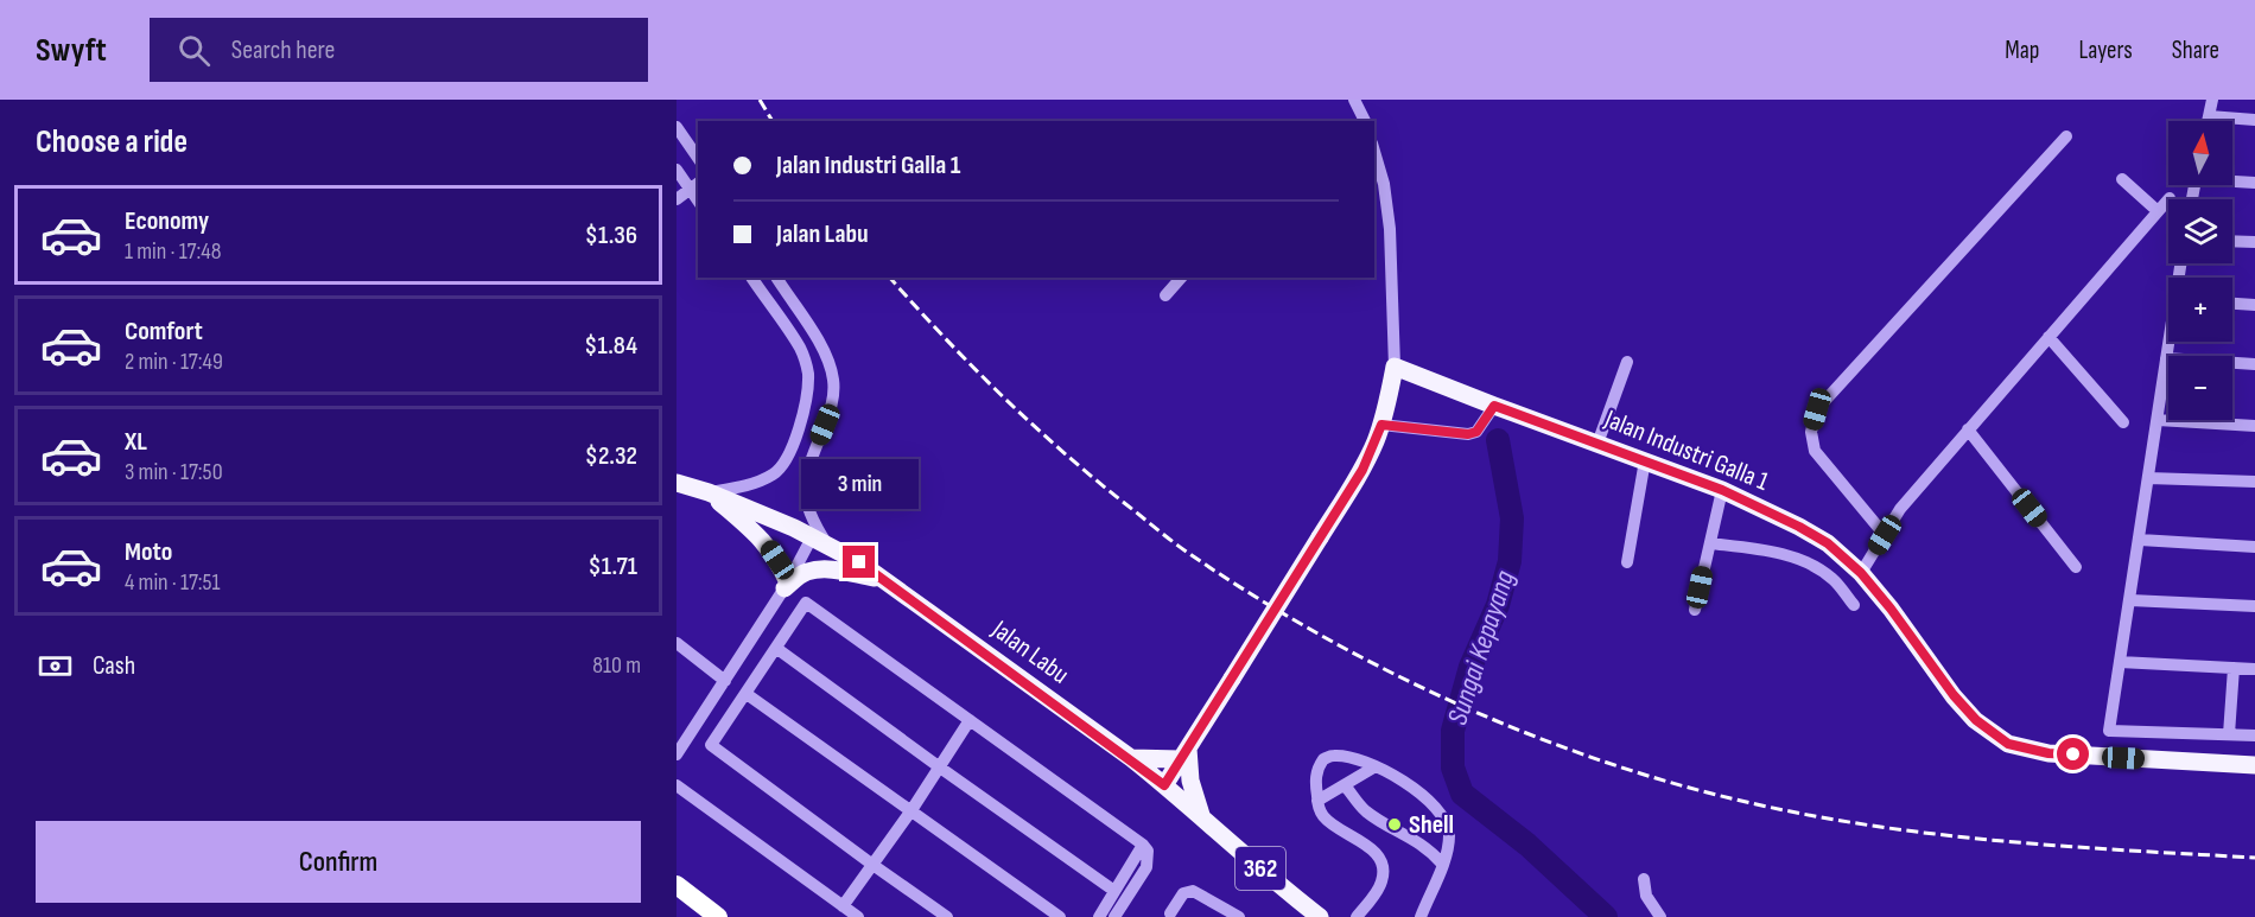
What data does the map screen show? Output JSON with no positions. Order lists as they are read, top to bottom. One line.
{"streets":{"main road":["Jalan Industri Galla 1","Jalan Labu","362"]},"water":["Sungai Kepayang"],"places":["Shell"],"north":"top","page":{"header":"Swyft","search":"Search here","nav":["Map","Layers","Share"],"heading":"Choose a ride","map_buttons":["+","−"],"banner":["Jalan Industri Galla 1","Jalan Labu"],"list":[{"name":"Economy","note":"1 min · 17:48","value":"$1.36"},{"name":"Comfort","note":"2 min · 17:49","value":"$1.84"},{"name":"XL","note":"3 min · 17:50","value":"$2.32"},{"name":"Moto","note":"4 min · 17:51","value":"$1.71"}],"bubble":"3 min","pay":["Cash","810 m"],"buttons":"Confirm"}}
